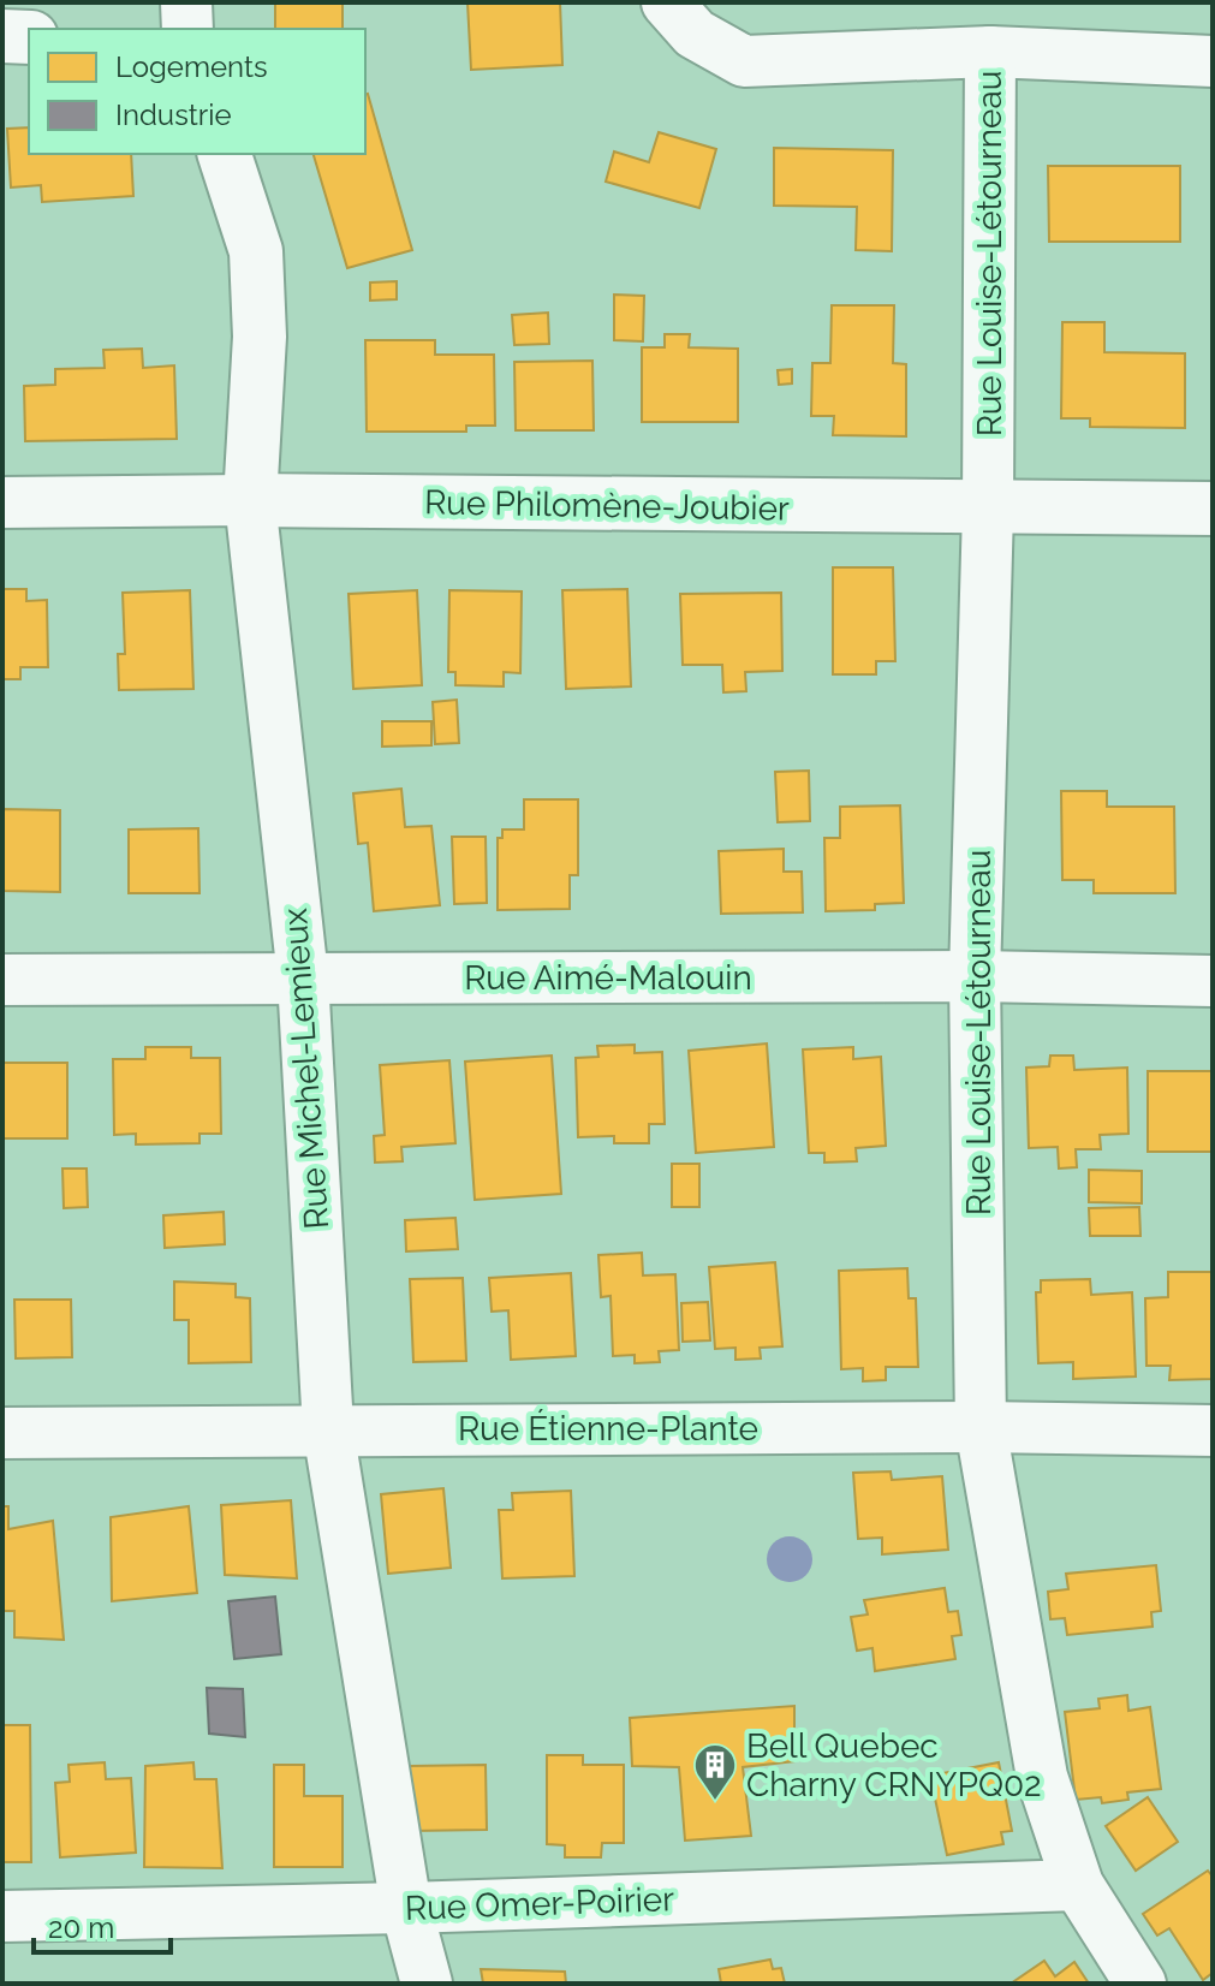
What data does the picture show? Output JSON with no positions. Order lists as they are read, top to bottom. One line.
{"streets":{"street":["Rue Louise-Létourneau","Rue Philomène-Joubier","Rue Aimé-Malouin","Rue Michel-Lemieux","Rue Étienne-Plante","Rue Omer-Poirier"]},"crossings":[["Rue Louise-Létourneau","Rue Philomène-Joubier"],["Rue Louise-Létourneau","Rue Aimé-Malouin"],["Rue Louise-Létourneau","Rue Étienne-Plante"],["Rue Louise-Létourneau","Rue Omer-Poirier"],["Rue Philomène-Joubier","Rue Michel-Lemieux"],["Rue Aimé-Malouin","Rue Michel-Lemieux"],["Rue Michel-Lemieux","Rue Étienne-Plante"],["Rue Michel-Lemieux","Rue Omer-Poirier"]],"places":{"building":["Bell Quebec Charny CRNYPQ02"]},"legend":["Logements","Industrie"],"scale_bar":"20 m"}
